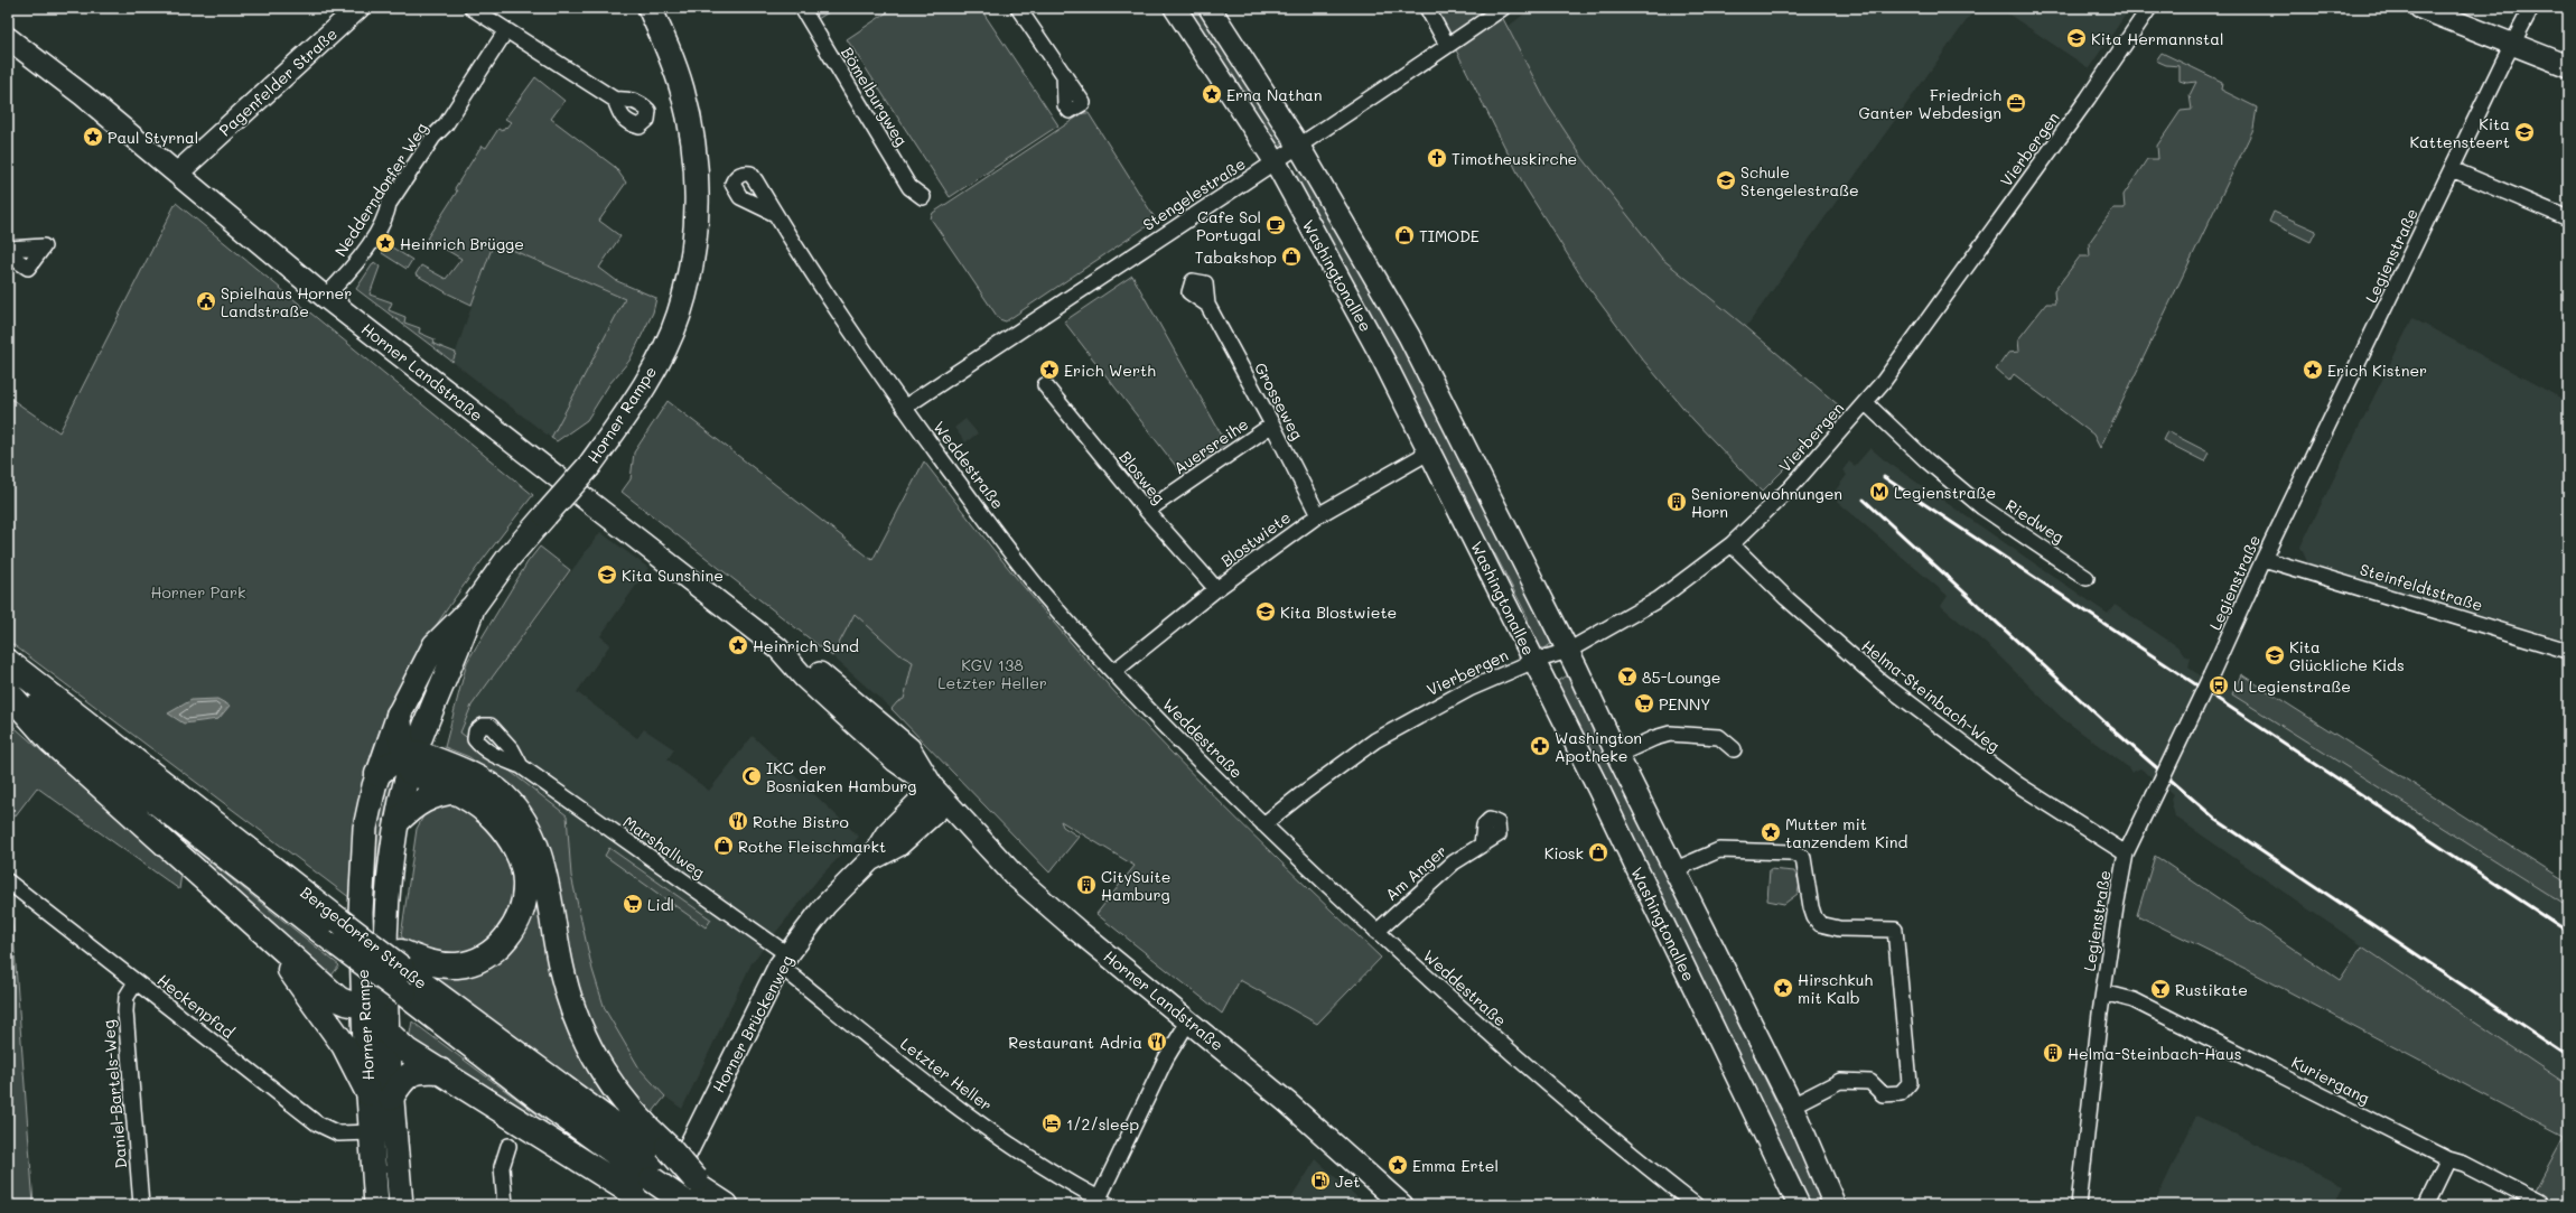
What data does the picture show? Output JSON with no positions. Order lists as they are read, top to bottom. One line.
{"streets":{"highway":["Bergedorfer Straße"],"main road":["Horner Rampe"],"street":["Pagenfelder Straße","Bömelburgweg","Vierbergen","Nedderndorfer Weg","Stengelestraße","Legienstraße","Washingtonallee","Horner Landstraße","Grosseweg","Auersreihe","Weddestraße","Blosweg","Riedweg","Blostwiete","Steinfeldtstraße","Helma-Steinbach-Weg","Marshallweg","Am Anger","Heckenpfad","Horner Brückenweg","Letzter Heller","Kuriergang","Daniel-Bartels-Weg"]},"crossings":[["Pagenfelder Straße","Horner Landstraße"],["Vierbergen","Washingtonallee"],["Vierbergen","Weddestraße"],["Vierbergen","Riedweg"],["Vierbergen","Helma-Steinbach-Weg"],["Nedderndorfer Weg","Horner Landstraße"],["Stengelestraße","Washingtonallee"],["Stengelestraße","Weddestraße"],["Legienstraße","Steinfeldtstraße"],["Legienstraße","Helma-Steinbach-Weg"],["Legienstraße","Kuriergang"],["Washingtonallee","Blostwiete"],["Horner Landstraße","Horner Brückenweg"],["Horner Landstraße","Letzter Heller"],["Grosseweg","Auersreihe"],["Grosseweg","Blostwiete"],["Horner Rampe","Bergedorfer Straße"],["Horner Rampe","Heckenpfad"],["Auersreihe","Blosweg"],["Weddestraße","Blostwiete"],["Weddestraße","Am Anger"],["Blosweg","Blostwiete"],["Marshallweg","Horner Brückenweg"],["Marshallweg","Letzter Heller"],["Bergedorfer Straße","Horner Brückenweg"],["Heckenpfad","Daniel-Bartels-Weg"],["Horner Brückenweg","Letzter Heller"]],"parks":["Horner Park","KGV 138 Letzter Heller"],"places":{"school or university":["Kita Hermannstal","Kita Kattensteert","Schule Stengelestraße","Kita Sunshine","Kita Blostwiete","Kita Glückliche Kids"],"place":["Erna Nathan","Paul Styrnal","Heinrich Brügge","Erich Werth","Erich Kistner","Heinrich Sund","Mutter mit tanzendem Kind","Hirschkuh mit Kalb","Emma Ertel"],"office":["Friedrich Ganter Webdesign"],"church":["Timotheuskirche"],"cafe":["Cafe Sol Portugal"],"shop":["TIMODE","Tabakshop","Rothe Fleischmarkt","Kiosk"],"public building":["Spielhaus Horner Landstraße"],"metro station":["Legienstraße"],"building":["Seniorenwohnungen Horn","CitySuite Hamburg","Helma-Steinbach-Haus"],"bar":["85-Lounge","Rustikate"],"bus stop":["U Legienstraße"],"supermarket":["PENNY","Lidl"],"pharmacy":["Washington Apotheke"],"mosque":["IKC der Bosniaken Hamburg"],"restaurant":["Rothe Bistro","Restaurant Adria"],"hotel":["1/2/sleep"],"fuel station":["Jet"]}}
